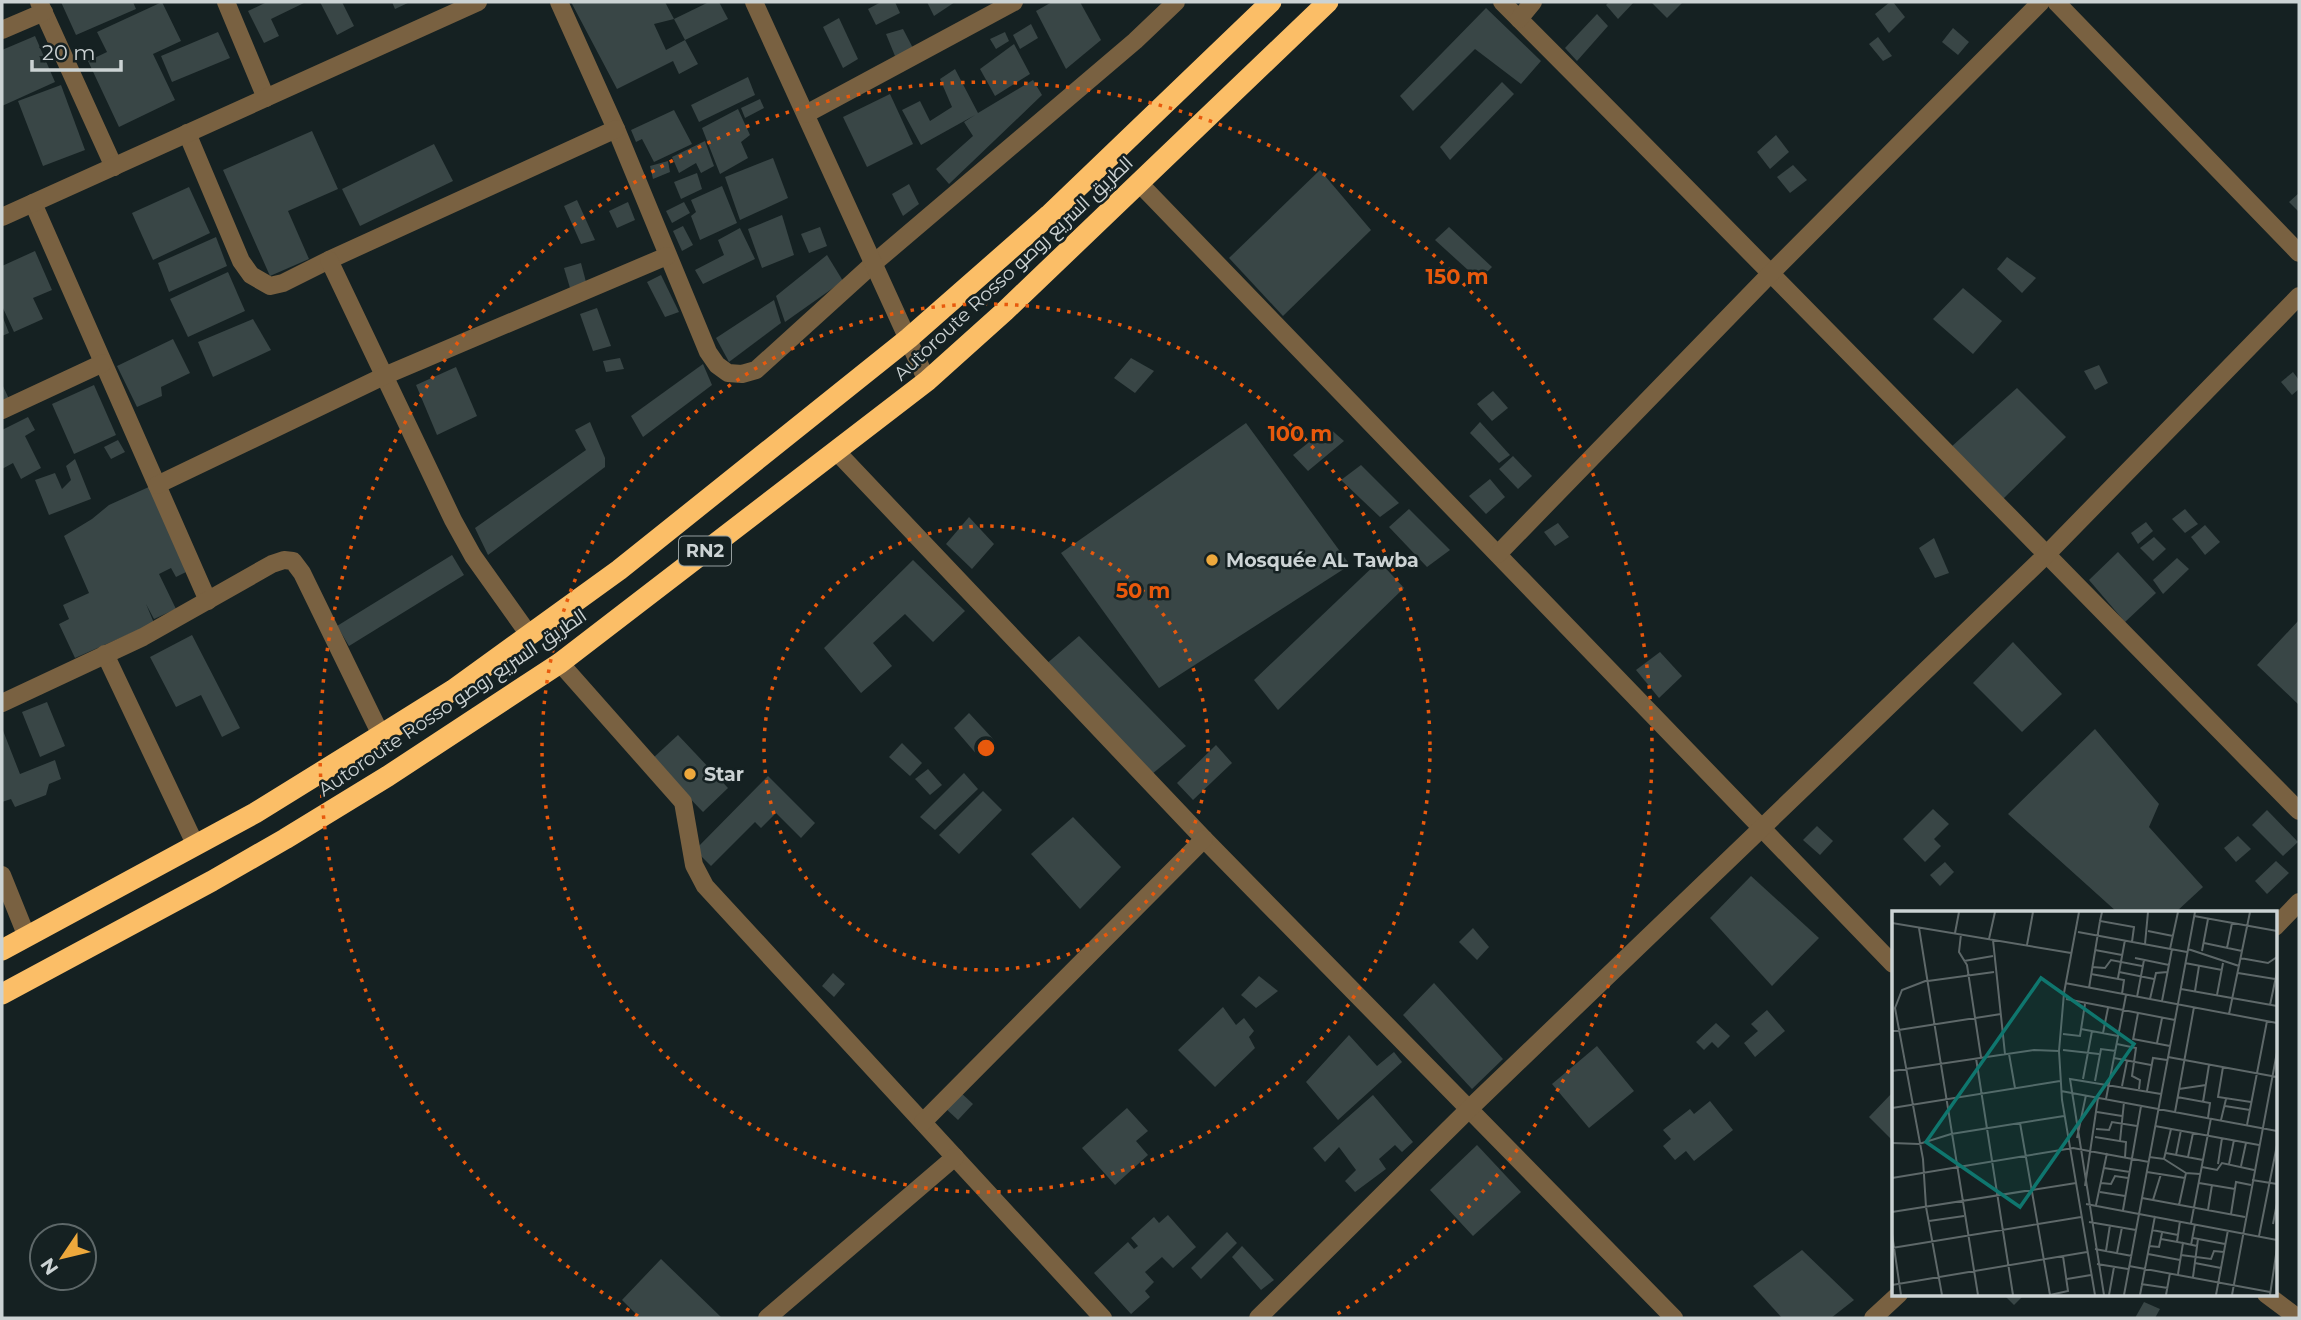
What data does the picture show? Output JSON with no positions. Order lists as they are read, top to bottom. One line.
{"streets":{"highway":["Autoroute Rosso الطريق السريع روصو","RN2"]},"places":["Mosquée AL Tawba","Star"],"scale_bar":"20 m","north":"bottom left","rings":["150 m","100 m","50 m"]}
